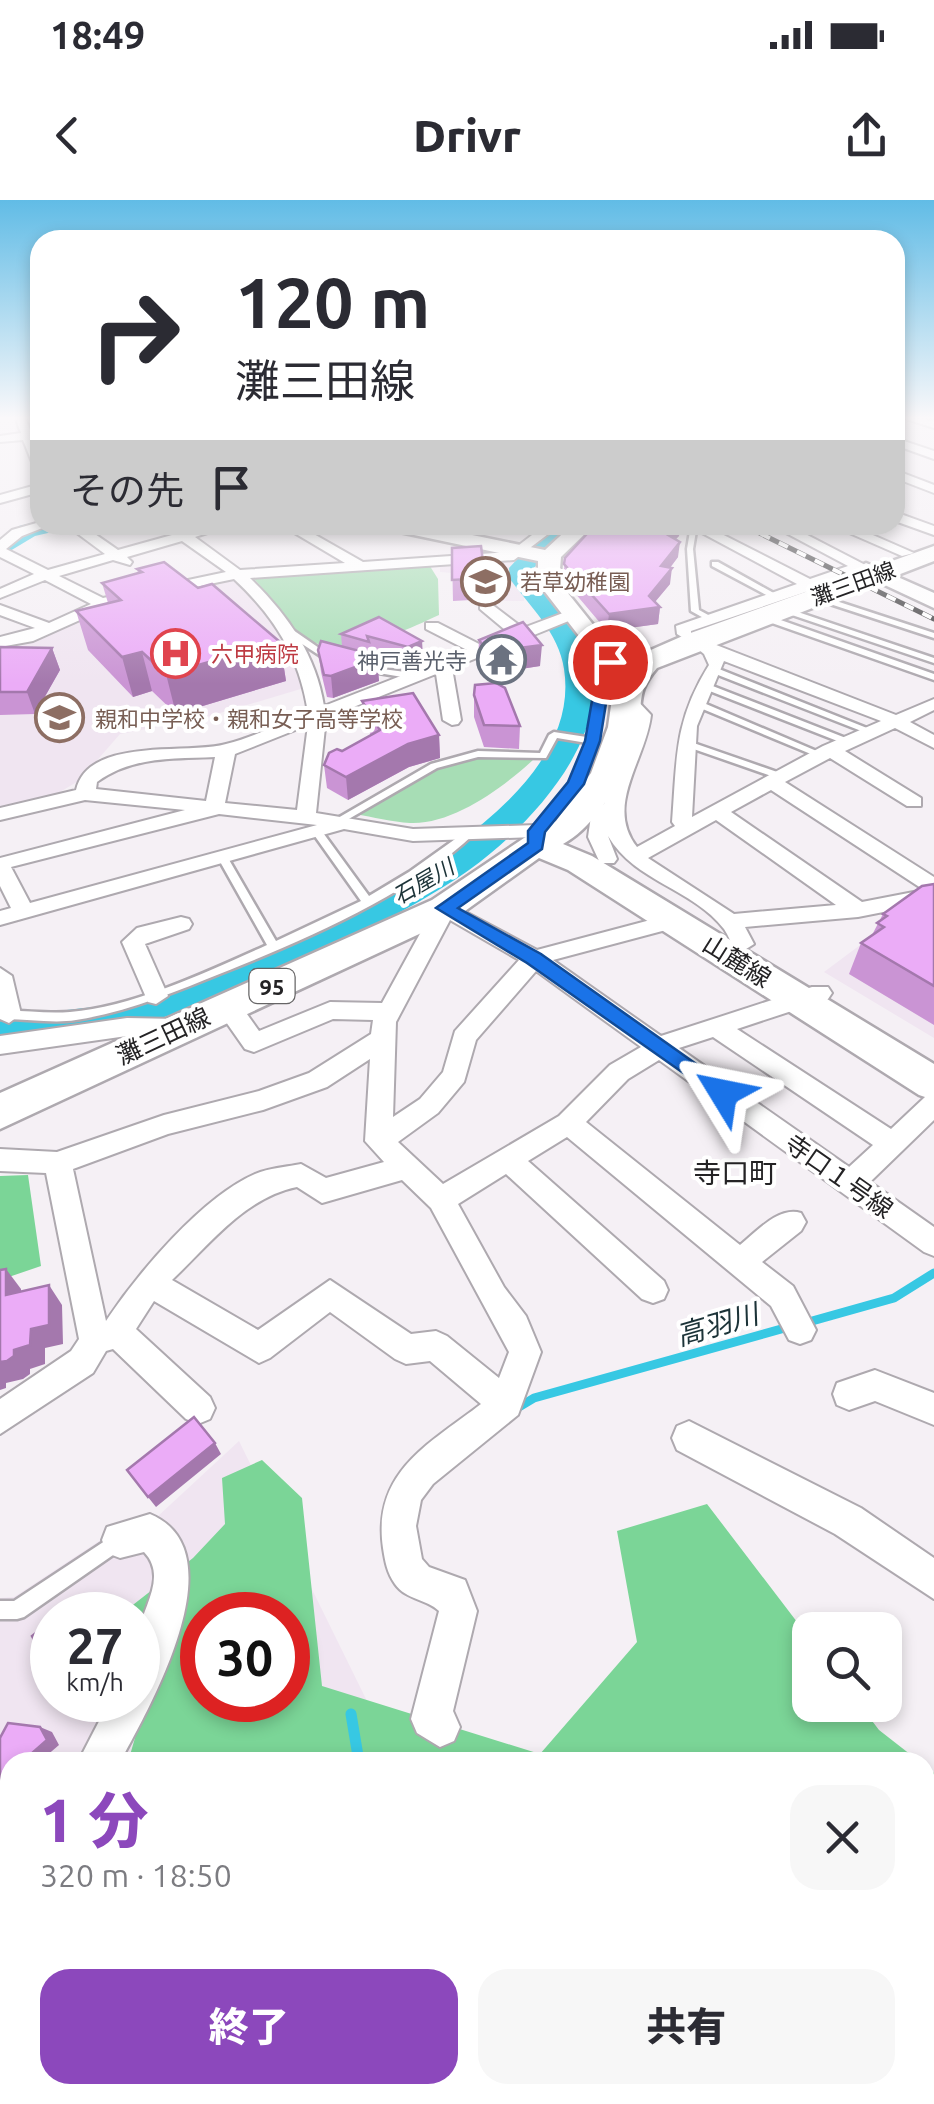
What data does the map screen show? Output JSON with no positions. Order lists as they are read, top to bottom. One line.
{"streets":{"main road":["灘三田線","山麓線","95"],"street":["寺口１号線"]},"crossings":[["灘三田線","山麓線"],["灘三田線","寺口１号線"]],"districts":["寺口町"],"water":["石屋川","高羽川"],"places":{"school or university":["若草幼稚園","親和中学校・親和女子高等学校"],"hospital":["六甲病院"],"temple":["神戸善光寺"]},"page":{"status":"18:49","header":"Drivr","turn":["120 m","灘三田線"],"then":"その先","speed":"27 km/h","limit":"30","heading":["1 分","320 m · 18:50"],"buttons":["終了","共有"]}}
